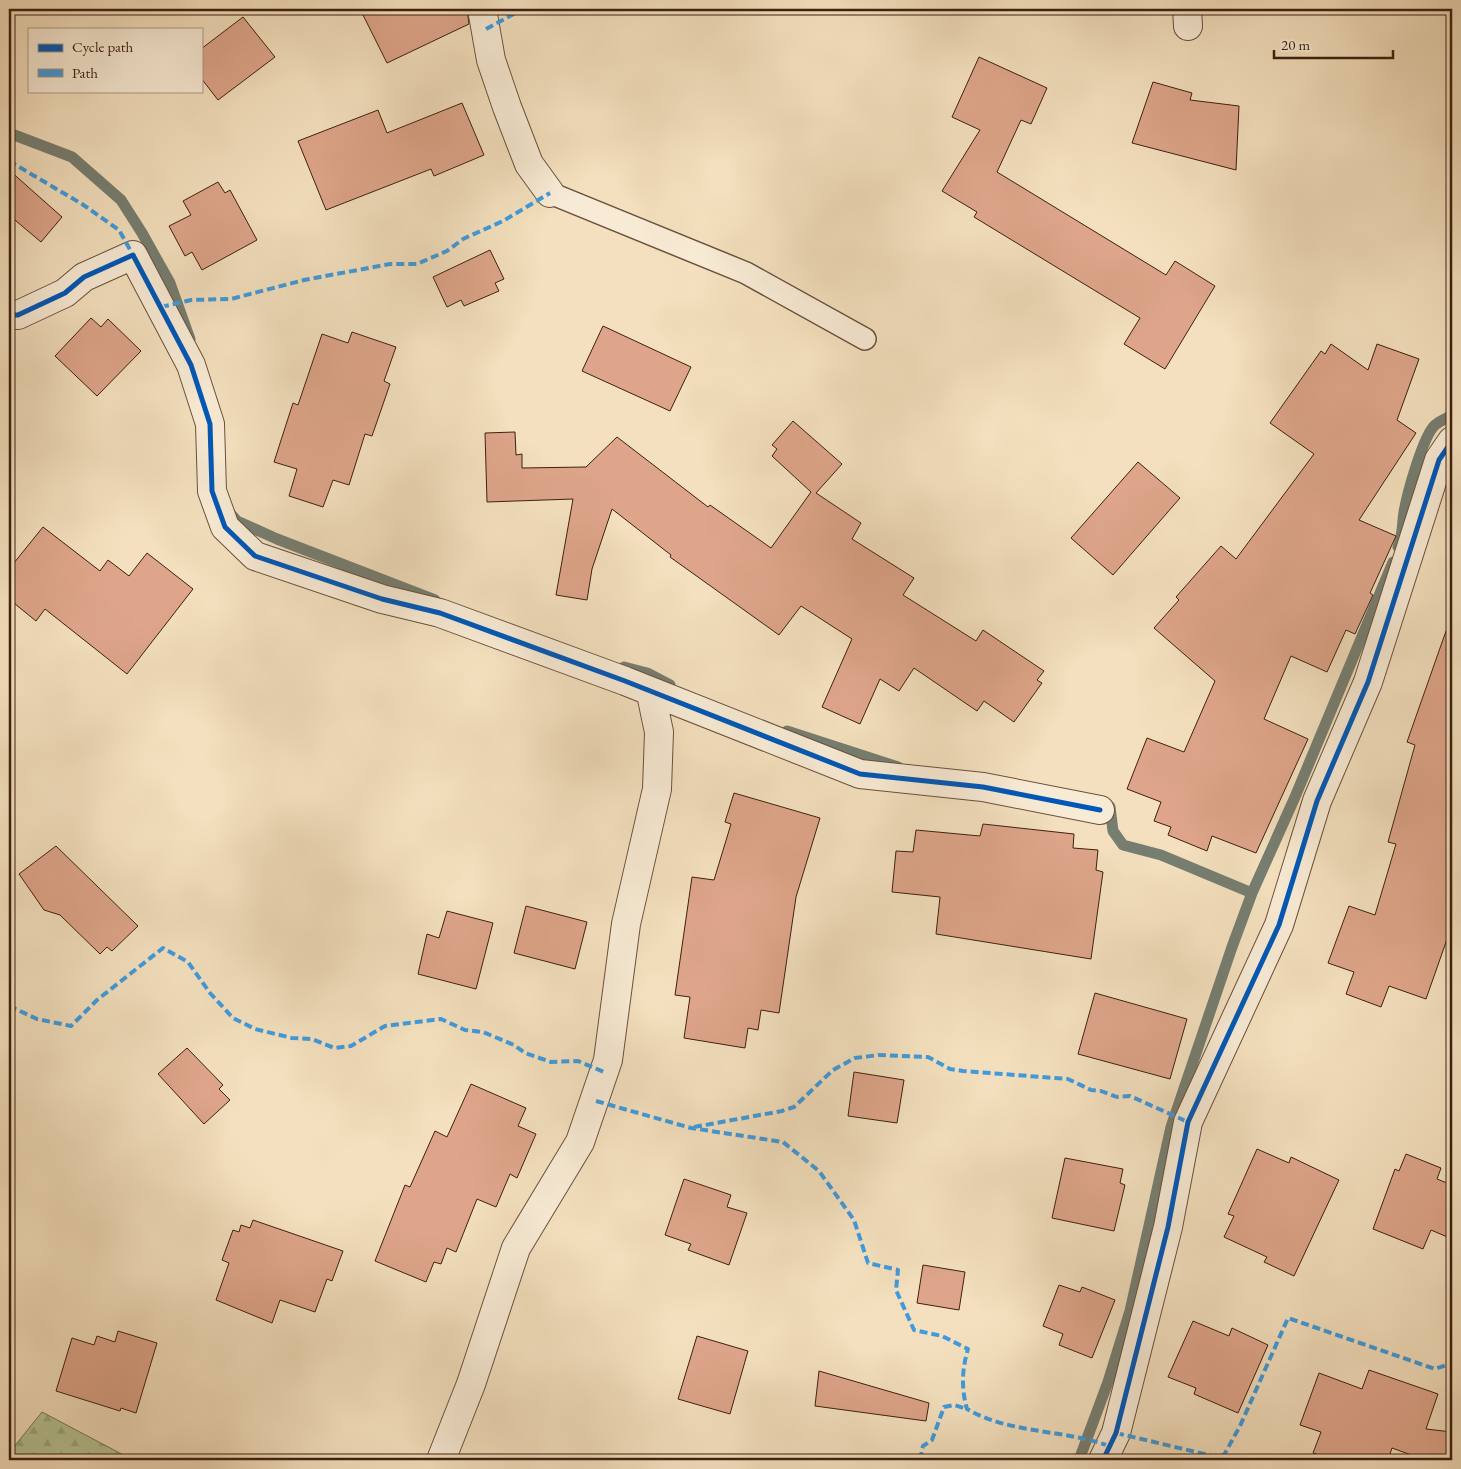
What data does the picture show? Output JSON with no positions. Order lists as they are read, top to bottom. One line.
{"legend":["Cycle path","Path"],"scale_bar":"20 m"}
